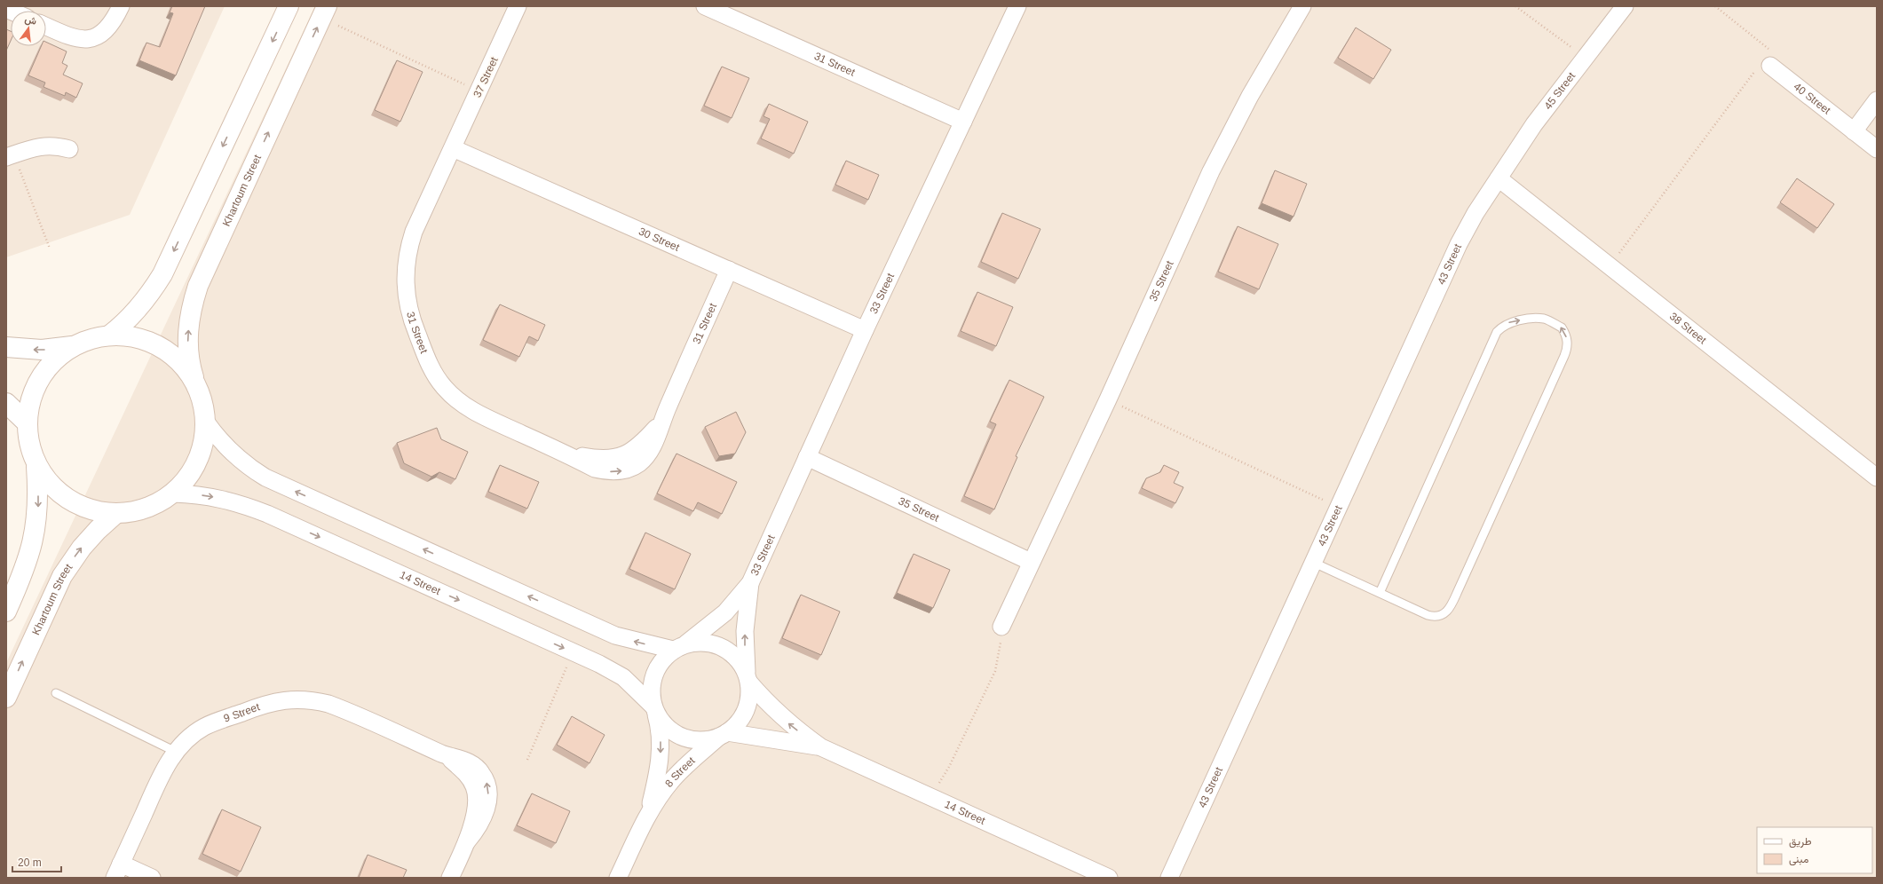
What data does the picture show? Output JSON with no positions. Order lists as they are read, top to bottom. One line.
{"streets":{"main road":["Khartoum Street"],"street":["31 Street","37 Street","45 Street","40 Street","30 Street","43 Street","35 Street","33 Street","38 Street","14 Street","9 Street","8 Street"]},"crossings":[["31 Street","37 Street"],["31 Street","30 Street"],["31 Street","33 Street"],["37 Street","30 Street"],["45 Street","43 Street"],["45 Street","38 Street"],["30 Street","33 Street"],["43 Street","38 Street"],["35 Street","33 Street"],["33 Street","14 Street"],["33 Street","8 Street"],["14 Street","8 Street"]],"one_way":["8 Street"],"legend":["طريق","مبنى"],"scale_bar":"20 m","north":"top"}
